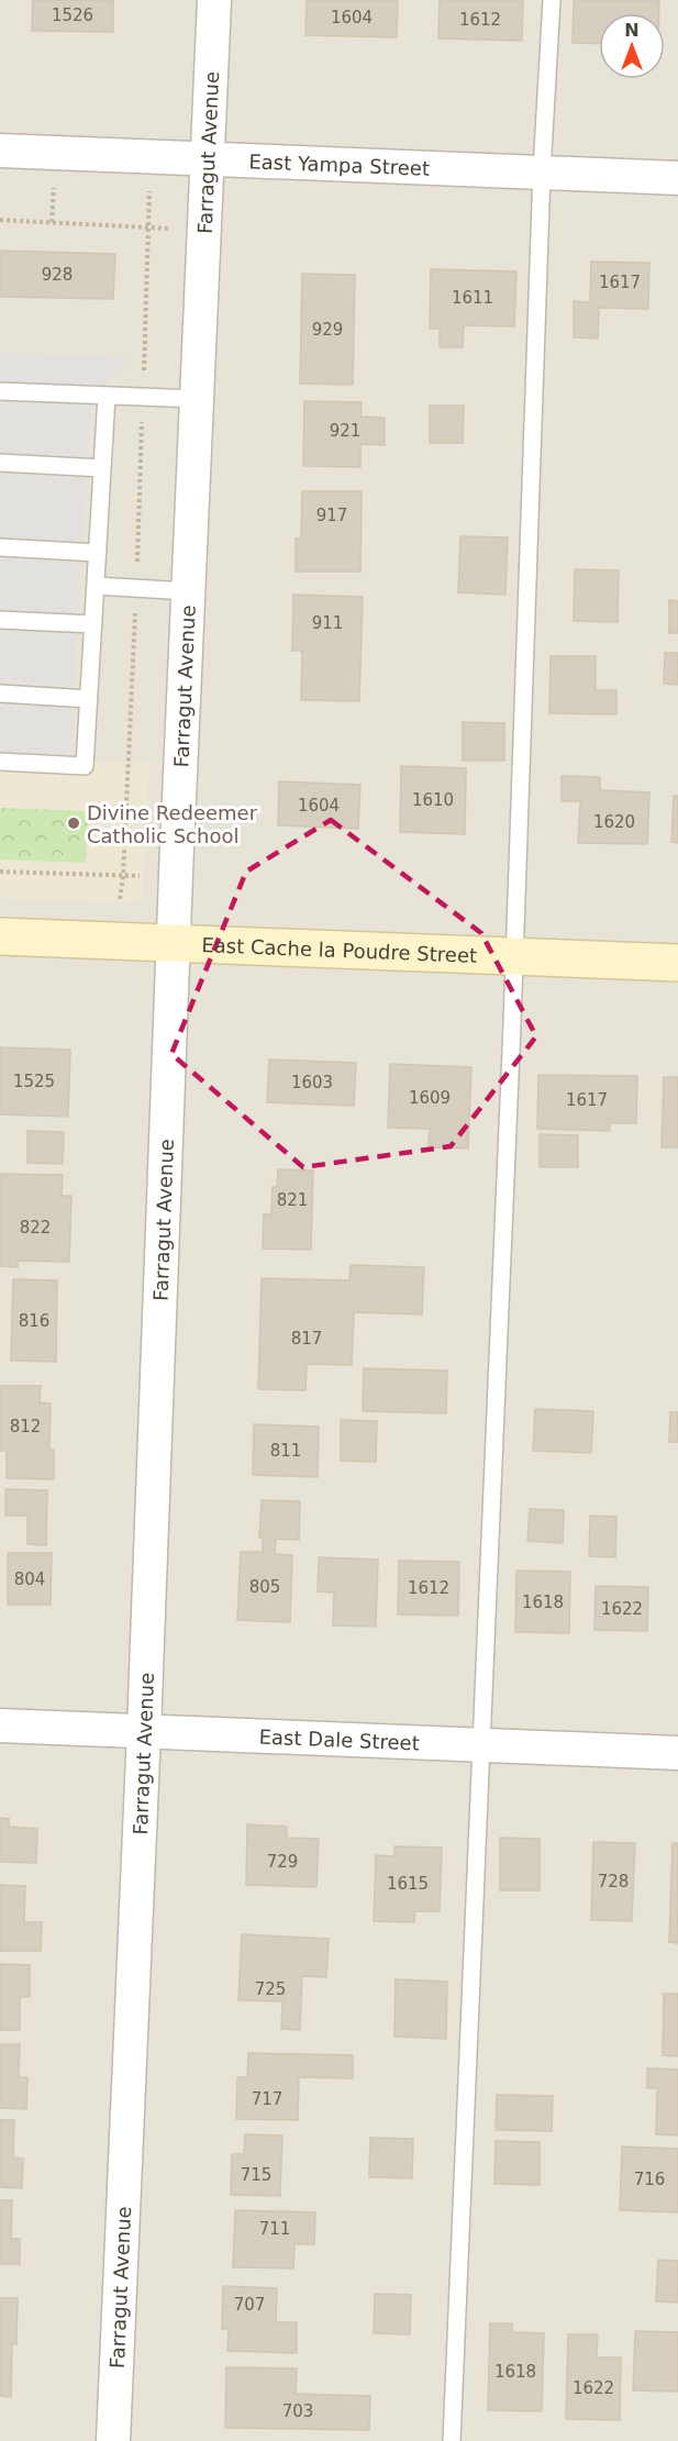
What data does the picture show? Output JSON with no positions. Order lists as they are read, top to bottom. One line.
{"streets":{"street":["Farragut Avenue","East Yampa Street","East Cache la Poudre Street","East Dale Street"]},"crossings":[["Farragut Avenue","East Yampa Street"],["Farragut Avenue","East Cache la Poudre Street"],["Farragut Avenue","East Dale Street"]],"places":["Divine Redeemer Catholic School"],"house_numbers":["1526","1604","1612","928","1617","1611","929","921","917","911","1610","1604","1620","1525","1603","1609","1617","821","822","816","817","812","811","804","805","1612","1618","1622","729","728","1615","725","717","715","716","711","707","1618","1622","703"],"north":"top"}
